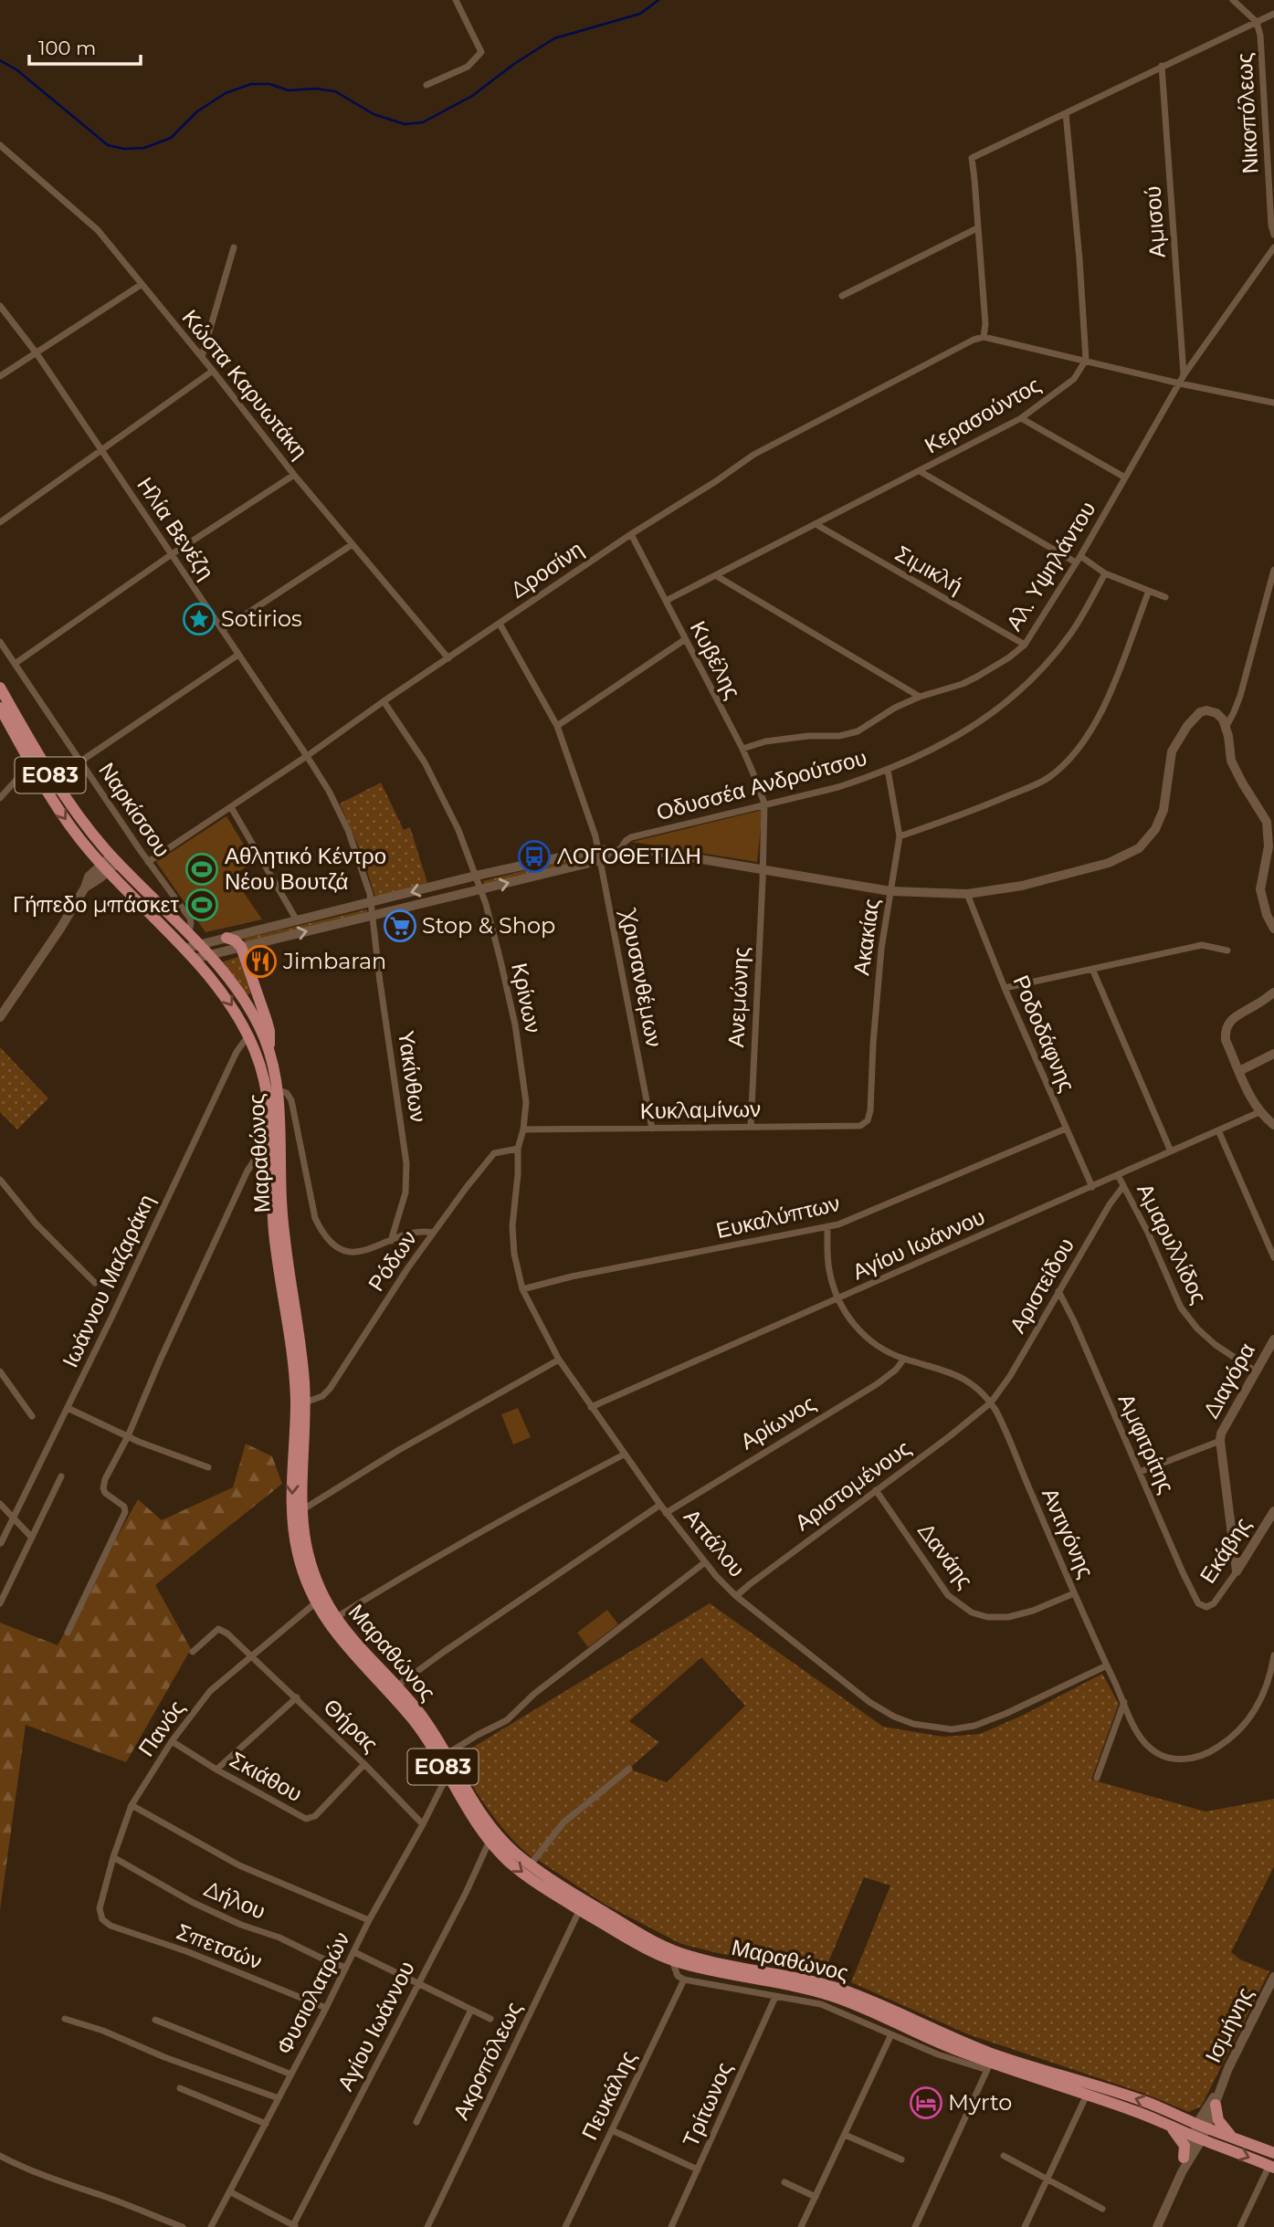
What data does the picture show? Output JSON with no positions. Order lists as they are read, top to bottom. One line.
{"streets":{"main road":["ΕΟ83","Μαραθώνος"],"street":["Νικοπόλεως","Αμισού","Κώστα Καρυωτάκη","Κερασούντος","Ηλία Βενέζη","Αλ. Υψηλάντου","Δροσίνη","Σιμικλή","Κυβέλης","Οδυσσέα Ανδρούτσου","Ναρκίσσου","Ακακίας","Χρυσανθέμων","Ανεμώνης","Κρίνων","Ροδοδάφνης","Υακίνθων","Κυκλαμίνων","Ευκαλύπτων","Αμαρυλλίδος","Αγίου Ιωάννου","Ρόδων","Ιωάννου Μαζαράκη","Αριστείδου","Διαγόρα","Αρίωνος","Αμφιτρίτης","Αριστομένους","Αντιγόνης","Αττάλου","Εκάβης","Δανάης","Θήρας","Πανός","Σκιάθου","Δήλου","Σπετσών","Φυσιολατρών","Ισμήνης","Ακροπόλεως","Πευκάλης","Τρίτωνος"]},"crossings":[["Αμισού","Αλ. Υψηλάντου"],["Κώστα Καρυωτάκη","Δροσίνη"],["Κερασούντος","Σιμικλή"],["Κερασούντος","Κυβέλης"],["Ηλία Βενέζη","Δροσίνη"],["Ηλία Βενέζη","Υακίνθων"],["Αλ. Υψηλάντου","Σιμικλή"],["Αλ. Υψηλάντου","Κυβέλης"],["Δροσίνη","Κυβέλης"],["Δροσίνη","Ναρκίσσου"],["Δροσίνη","Χρυσανθέμων"],["Δροσίνη","Κρίνων"],["Κυβέλης","Οδυσσέα Ανδρούτσου"],["Κυβέλης","Ανεμώνης"],["Οδυσσέα Ανδρούτσου","Ακακίας"],["Οδυσσέα Ανδρούτσου","Ανεμώνης"],["Ναρκίσσου","Μαραθώνος"],["Ακακίας","Κυκλαμίνων"],["Χρυσανθέμων","Κυκλαμίνων"],["Ανεμώνης","Κυκλαμίνων"],["Κρίνων","Κυκλαμίνων"],["Κρίνων","Αττάλου"],["Ροδοδάφνης","Ευκαλύπτων"],["Ροδοδάφνης","Αγίου Ιωάννου"],["Κυκλαμίνων","Αττάλου"],["Μαραθώνος","Αγίου Ιωάννου"],["Μαραθώνος","Ρόδων"],["Μαραθώνος","Ιωάννου Μαζαράκη"],["Μαραθώνος","Πανός"],["Μαραθώνος","Φυσιολατρών"],["Μαραθώνος","Ακροπόλεως"],["Ευκαλύπτων","Αντιγόνης"],["Ευκαλύπτων","Αττάλου"],["Αμαρυλλίδος","Αγίου Ιωάννου"],["Αμαρυλλίδος","Αριστείδου"],["Αμαρυλλίδος","Διαγόρα"],["Αγίου Ιωάννου","Αντιγόνης"],["Αγίου Ιωάννου","Αττάλου"],["Ρόδων","Αττάλου"],["Αριστείδου","Αμφιτρίτης"],["Αριστείδου","Αριστομένους"],["Αριστείδου","Αντιγόνης"],["Αρίωνος","Αντιγόνης"],["Αρίωνος","Αττάλου"],["Αμφιτρίτης","Εκάβης"],["Αριστομένους","Αντιγόνης"],["Αριστομένους","Αττάλου"],["Αριστομένους","Δανάης"],["Αντιγόνης","Αττάλου"],["Αντιγόνης","Δανάης"],["Θήρας","Πανός"],["Θήρας","Σκιάθου"],["Θήρας","Φυσιολατρών"],["Πανός","Σκιάθου"],["Πανός","Δήλου"],["Πανός","Σπετσών"],["Δήλου","Φυσιολατρών"],["Σπετσών","Φυσιολατρών"]],"places":{"place":["Sotirios"],"bus stop":["ΛΟΓΟΘΕΤΙΔΗ"],"sports":["Αθλητικό Κέντρο Νέου Βουτζά","Γήπεδο μπάσκετ"],"supermarket":["Stop & Shop"],"restaurant":["Jimbaran"],"hotel":["Myrto"]},"scale_bar":"100 m"}
